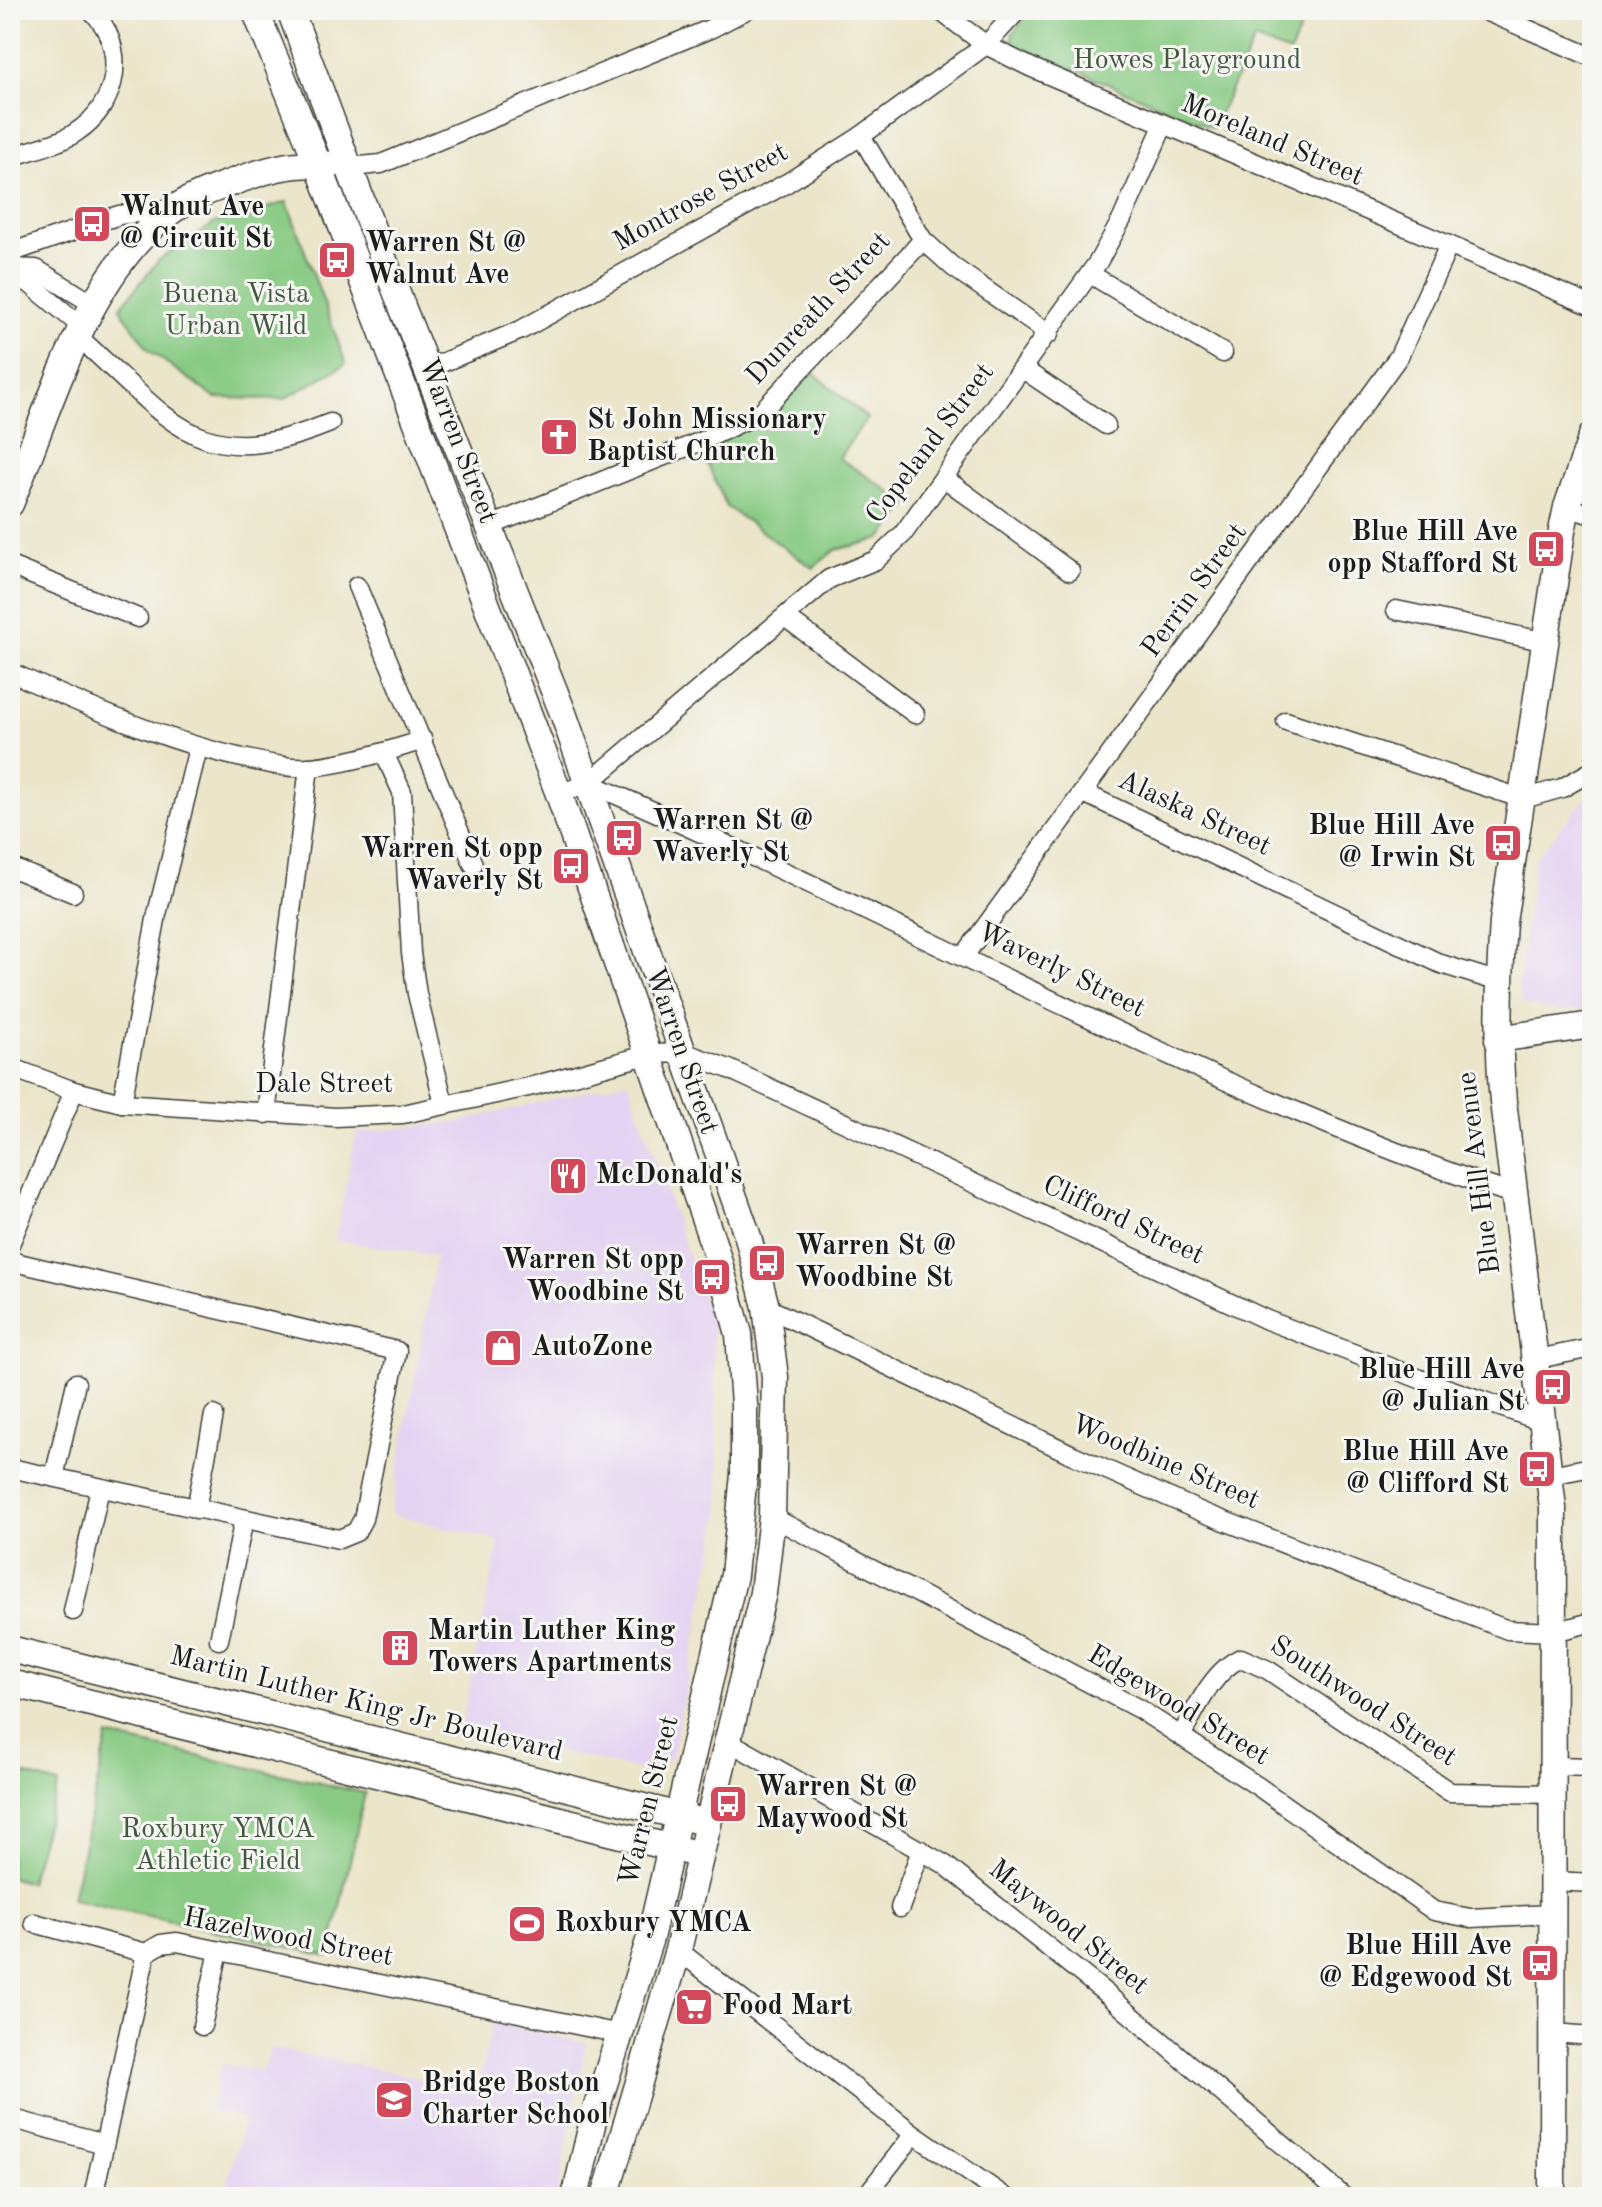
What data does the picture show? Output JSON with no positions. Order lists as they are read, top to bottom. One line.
{"streets":{"main road":["Warren Street","Blue Hill Avenue","Martin Luther King Jr Boulevard"],"street":["Moreland Street","Montrose Street","Dunreath Street","Copeland Street","Perrin Street","Alaska Street","Waverly Street","Dale Street","Clifford Street","Woodbine Street","Southwood Street","Edgewood Street","Maywood Street","Hazelwood Street"]},"crossings":[["Moreland Street","Montrose Street"],["Moreland Street","Copeland Street"],["Moreland Street","Perrin Street"],["Montrose Street","Warren Street"],["Dunreath Street","Warren Street"],["Warren Street","Copeland Street"],["Warren Street","Waverly Street"],["Warren Street","Dale Street"],["Warren Street","Clifford Street"],["Warren Street","Woodbine Street"],["Warren Street","Martin Luther King Jr Boulevard"],["Warren Street","Edgewood Street"],["Warren Street","Maywood Street"],["Warren Street","Hazelwood Street"],["Copeland Street","Waverly Street"],["Perrin Street","Alaska Street"],["Perrin Street","Waverly Street"],["Alaska Street","Blue Hill Avenue"],["Waverly Street","Blue Hill Avenue"],["Dale Street","Clifford Street"],["Blue Hill Avenue","Clifford Street"],["Blue Hill Avenue","Woodbine Street"],["Blue Hill Avenue","Southwood Street"],["Blue Hill Avenue","Edgewood Street"],["Southwood Street","Edgewood Street"]],"parks":["Howes Playground","Buena Vista Urban Wild","Roxbury YMCA Athletic Field"],"places":{"bus stop":["Walnut Ave @ Circuit St","Warren St @ Walnut Ave","Blue Hill Ave opp Stafford St","Warren St @ Waverly St","Blue Hill Ave @ Irwin St","Warren St opp Waverly St","Warren St @ Woodbine St","Warren St opp Woodbine St","Blue Hill Ave @ Julian St","Blue Hill Ave @ Clifford St","Warren St @ Maywood St","Blue Hill Ave @ Edgewood St"],"church":["St John Missionary Baptist Church"],"restaurant":["McDonald's"],"shop":["AutoZone"],"building":["Martin Luther King Towers Apartments"],"sports":["Roxbury YMCA"],"supermarket":["Food Mart"],"school or university":["Bridge Boston Charter School"]}}
